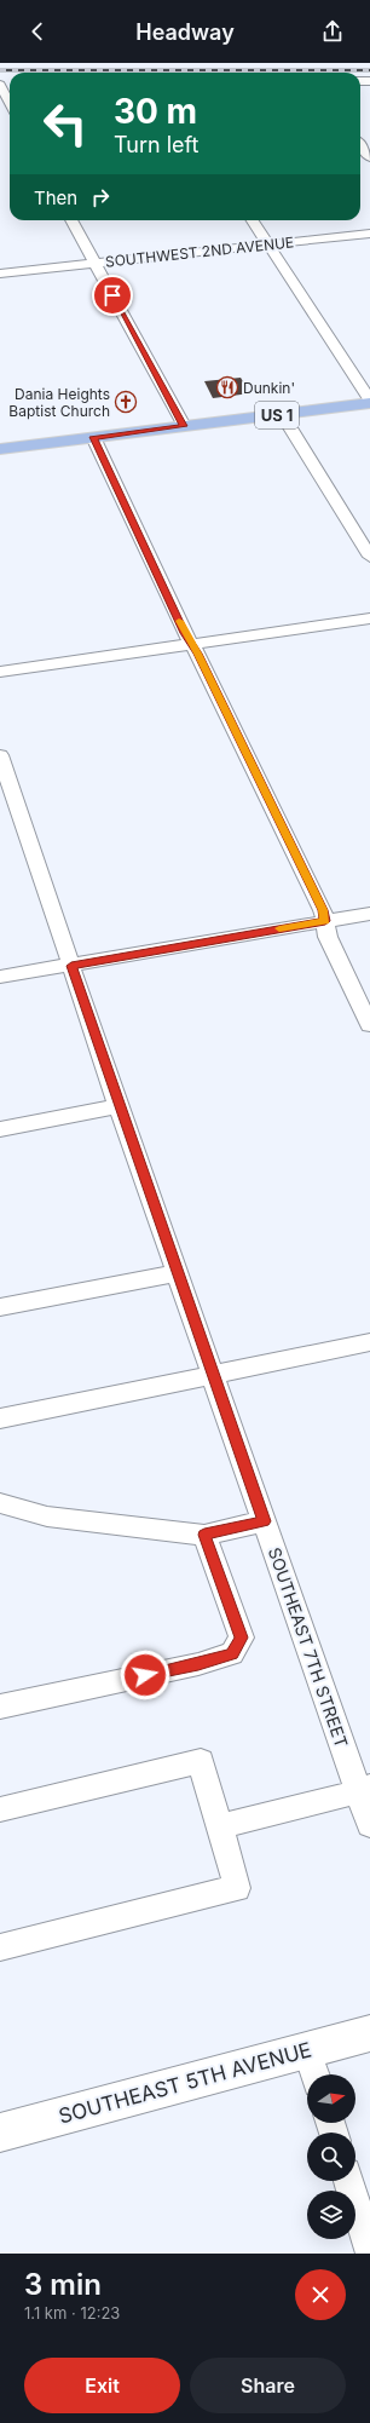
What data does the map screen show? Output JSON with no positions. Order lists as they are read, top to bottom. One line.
{"streets":{"main road":["US 1"],"street":["SOUTHWEST 2ND AVENUE","SOUTHEAST 7TH STREET","SOUTHEAST 5TH AVENUE"]},"places":{"restaurant":["Dunkin'"],"church":["Dania Heights Baptist Church"]},"north":"right","page":{"header":"Headway","turn":["30 m","Turn left"],"then":"Then","heading":["3 min","1.1 km · 12:23"],"buttons":["Exit","Share"]}}
